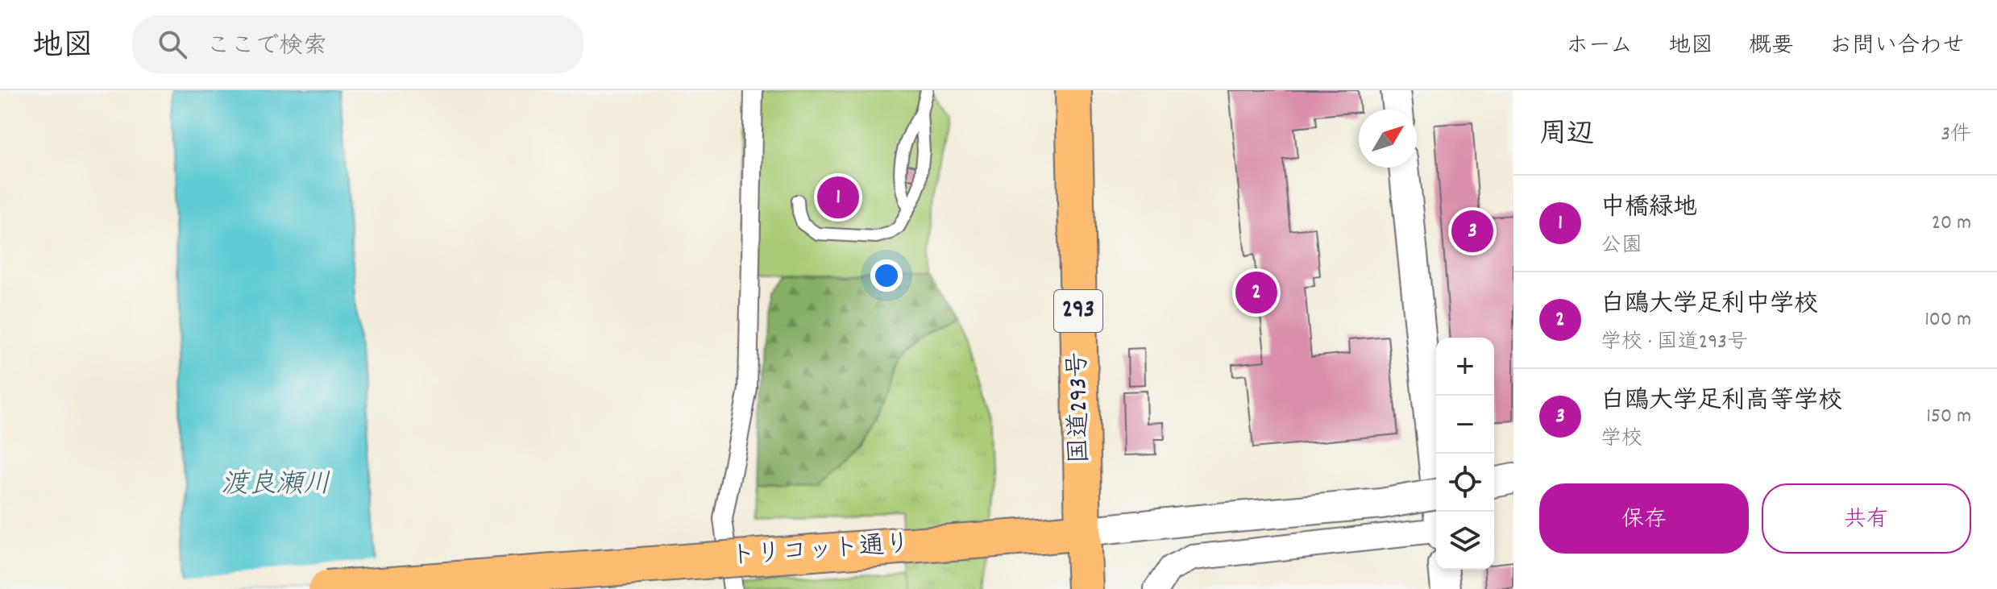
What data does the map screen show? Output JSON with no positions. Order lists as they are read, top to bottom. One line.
{"streets":{"main road":["293","国道293号","トリコット通り"]},"crossings":[["国道293号","トリコット通り"]],"water":["渡良瀬川"],"north":"top right","page":{"header":"地図","search":"ここで検索","nav":["ホーム","地図","概要","お問い合わせ"],"heading":["周辺","3件"],"pins":["1","3","2"],"list":[{"mark":"1","name":"中橋緑地","note":"公園","value":"20 m"},{"mark":"2","name":"白鴎大学足利中学校","note":"学校 · 国道293号","value":"100 m"},{"mark":"3","name":"白鴎大学足利高等学校","note":"学校","value":"150 m"}],"map_buttons":["+","−"],"buttons":["保存","共有"]}}
